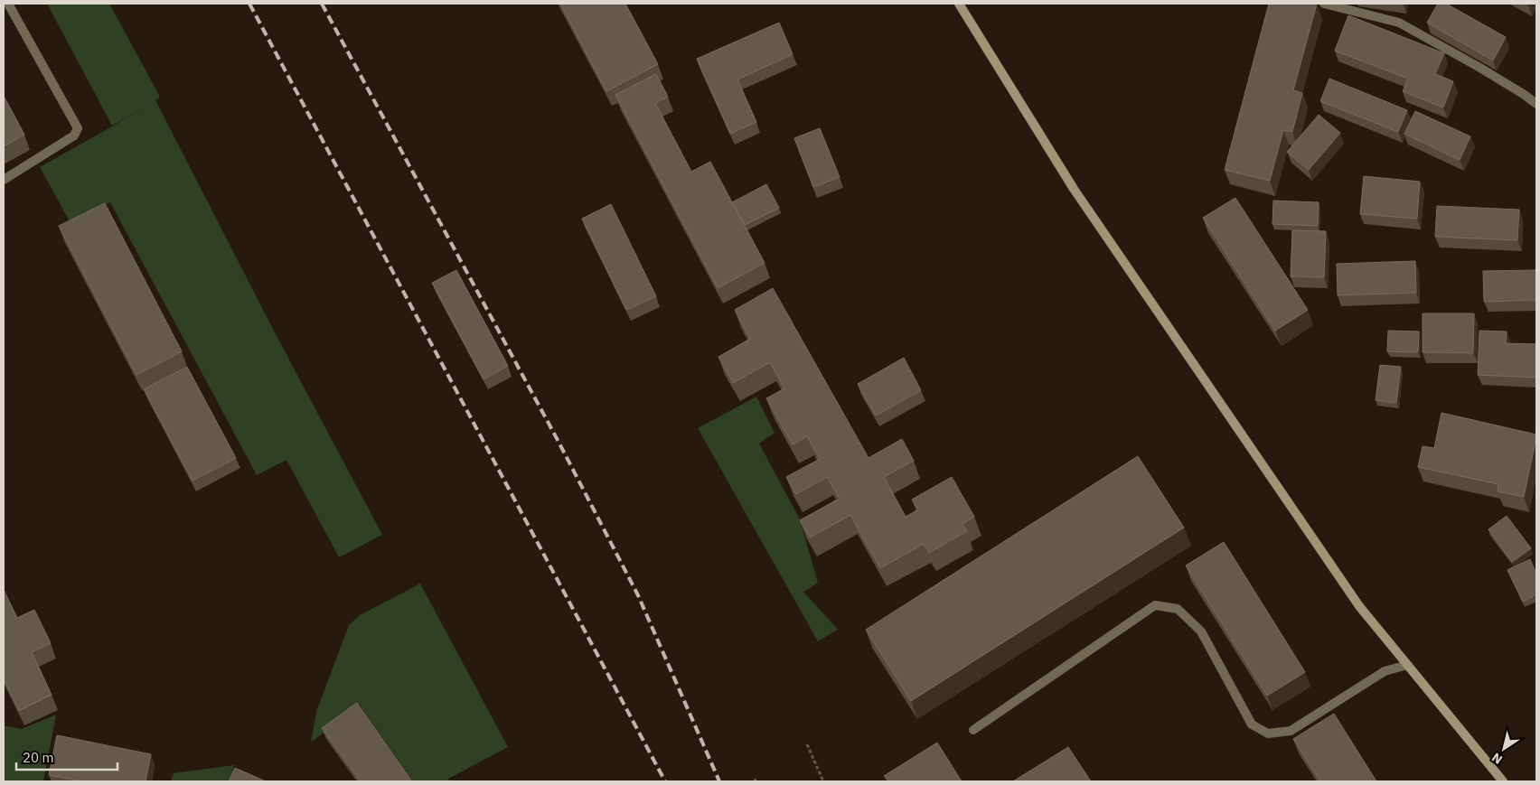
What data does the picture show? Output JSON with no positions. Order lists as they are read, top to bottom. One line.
{"scale_bar":"20 m","north":"bottom left"}
